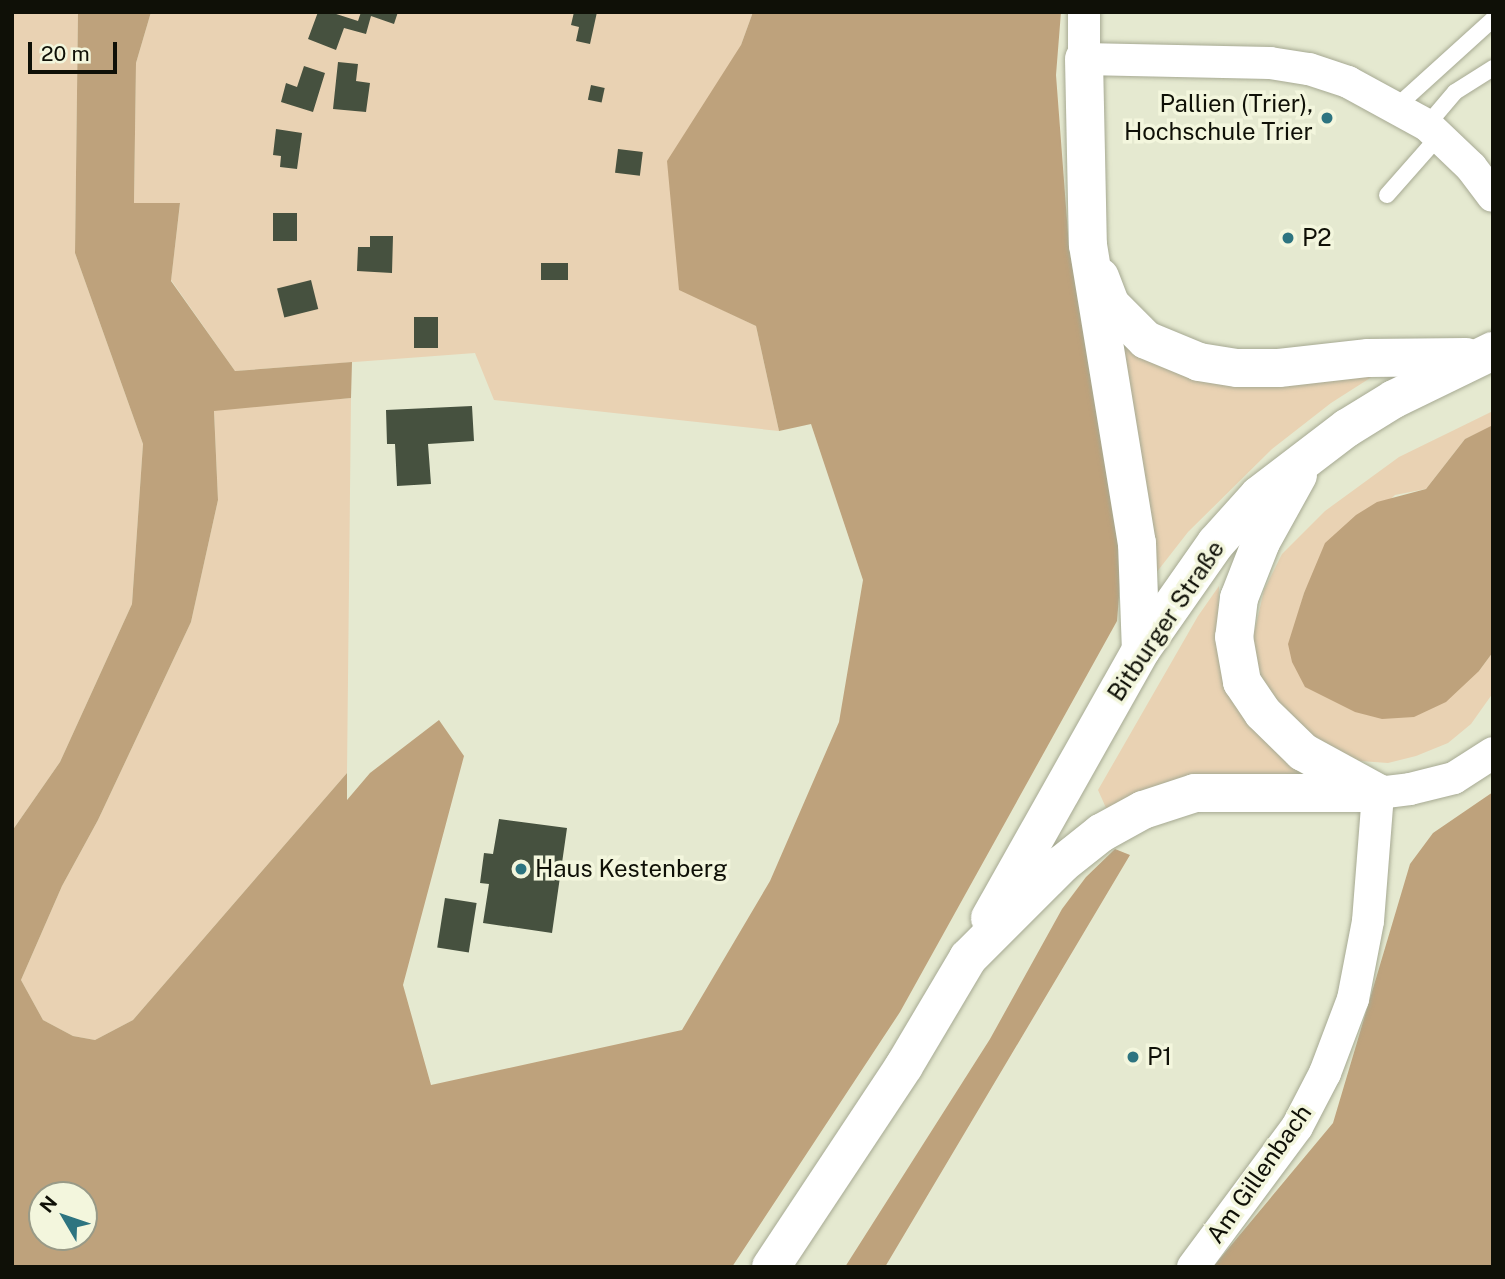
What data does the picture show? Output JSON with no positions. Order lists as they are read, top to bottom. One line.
{"streets":{"main road":["Bitburger Straße"],"street":["Am Gillenbach"]},"places":["Pallien (Trier), Hochschule Trier","P2","Haus Kestenberg","P1"],"scale_bar":"20 m","north":"top left"}
